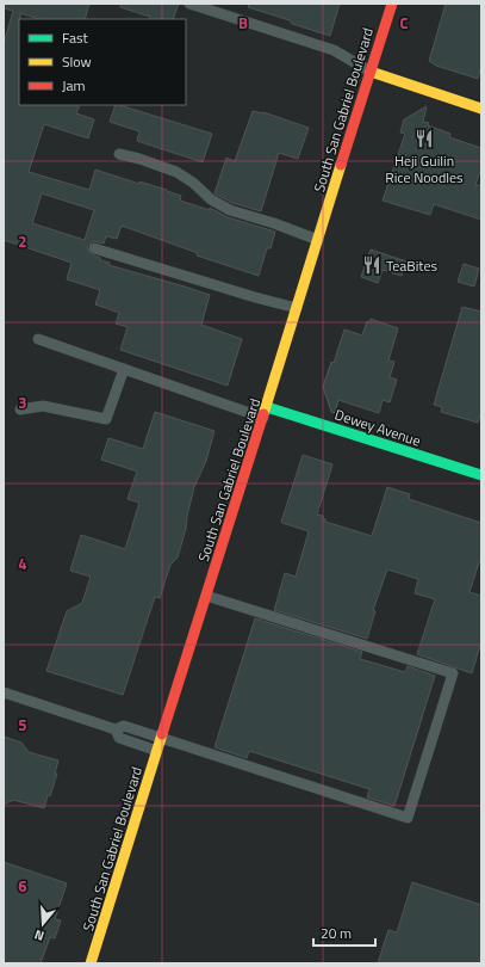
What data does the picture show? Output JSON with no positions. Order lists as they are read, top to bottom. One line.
{"streets":{"main road":["South San Gabriel Boulevard","Dewey Avenue"]},"crossings":[["South San Gabriel Boulevard","Dewey Avenue"]],"places":{"restaurant":["Heji Guilin Rice Noodles","TeaBites"]},"legend":["Fast","Slow","Jam"],"scale_bar":"20 m","north":"bottom","grid":{"columns":["B","C"],"rows":["2","3","4","5","6"]}}
